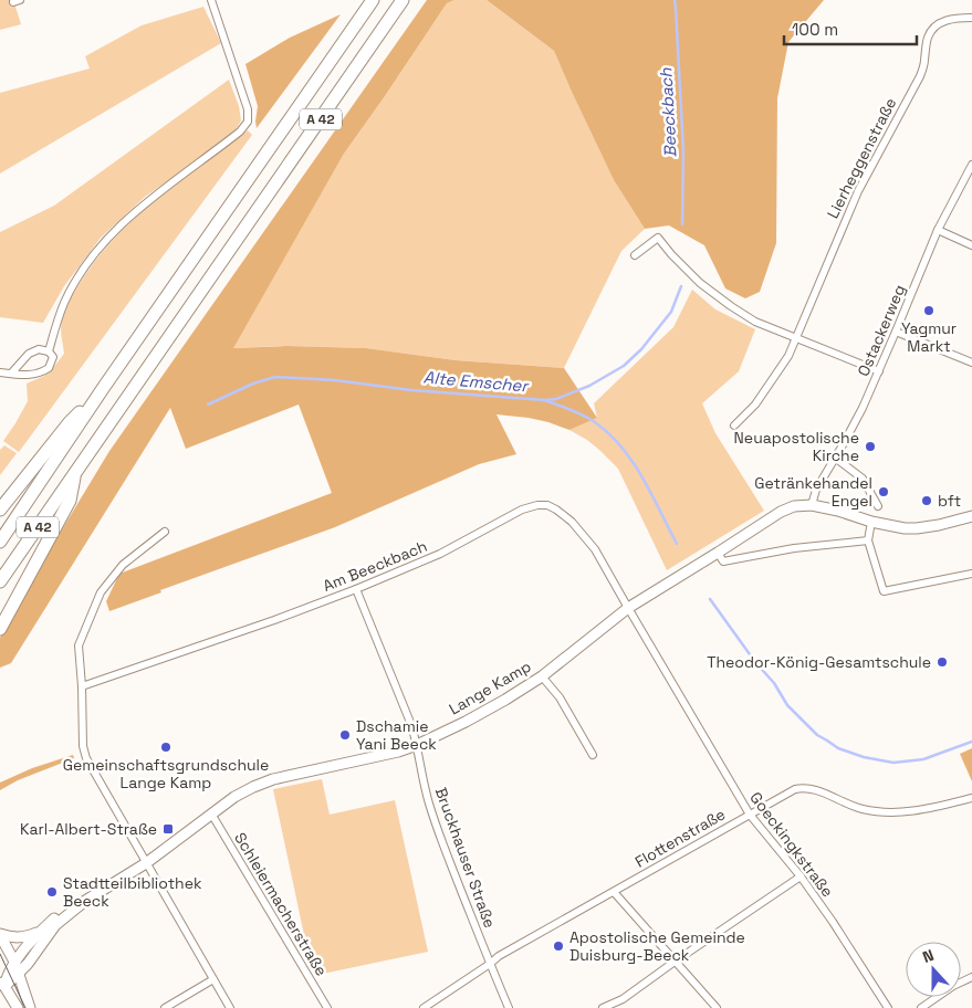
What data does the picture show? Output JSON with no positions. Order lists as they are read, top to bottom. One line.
{"streets":{"highway":["A 42"],"street":["Lierheggenstraße","Ostackerweg","Am Beeckbach","Lange Kamp","Flottenstraße","Goeckingkstraße","Bruckhauser Straße","Schleiermacherstraße"]},"crossings":[["Ostackerweg","Lange Kamp"],["Am Beeckbach","Lange Kamp"],["Am Beeckbach","Goeckingkstraße"],["Am Beeckbach","Bruckhauser Straße"],["Lange Kamp","Goeckingkstraße"],["Lange Kamp","Bruckhauser Straße"],["Lange Kamp","Schleiermacherstraße"],["Flottenstraße","Goeckingkstraße"],["Flottenstraße","Bruckhauser Straße"]],"water":["Beeckbach","Alte Emscher"],"places":{"other":["Yagmur Markt","Neuapostolische Kirche","Getränkehandel Engel","bft","Theodor-König-Gesamtschule","Dschamie Yani Beeck","Gemeinschaftsgrundschule Lange Kamp","Stadtteilbibliothek Beeck","Apostolische Gemeinde Duisburg-Beeck"],"transit":["Karl-Albert-Straße"]},"scale_bar":"100 m","north":"top"}
